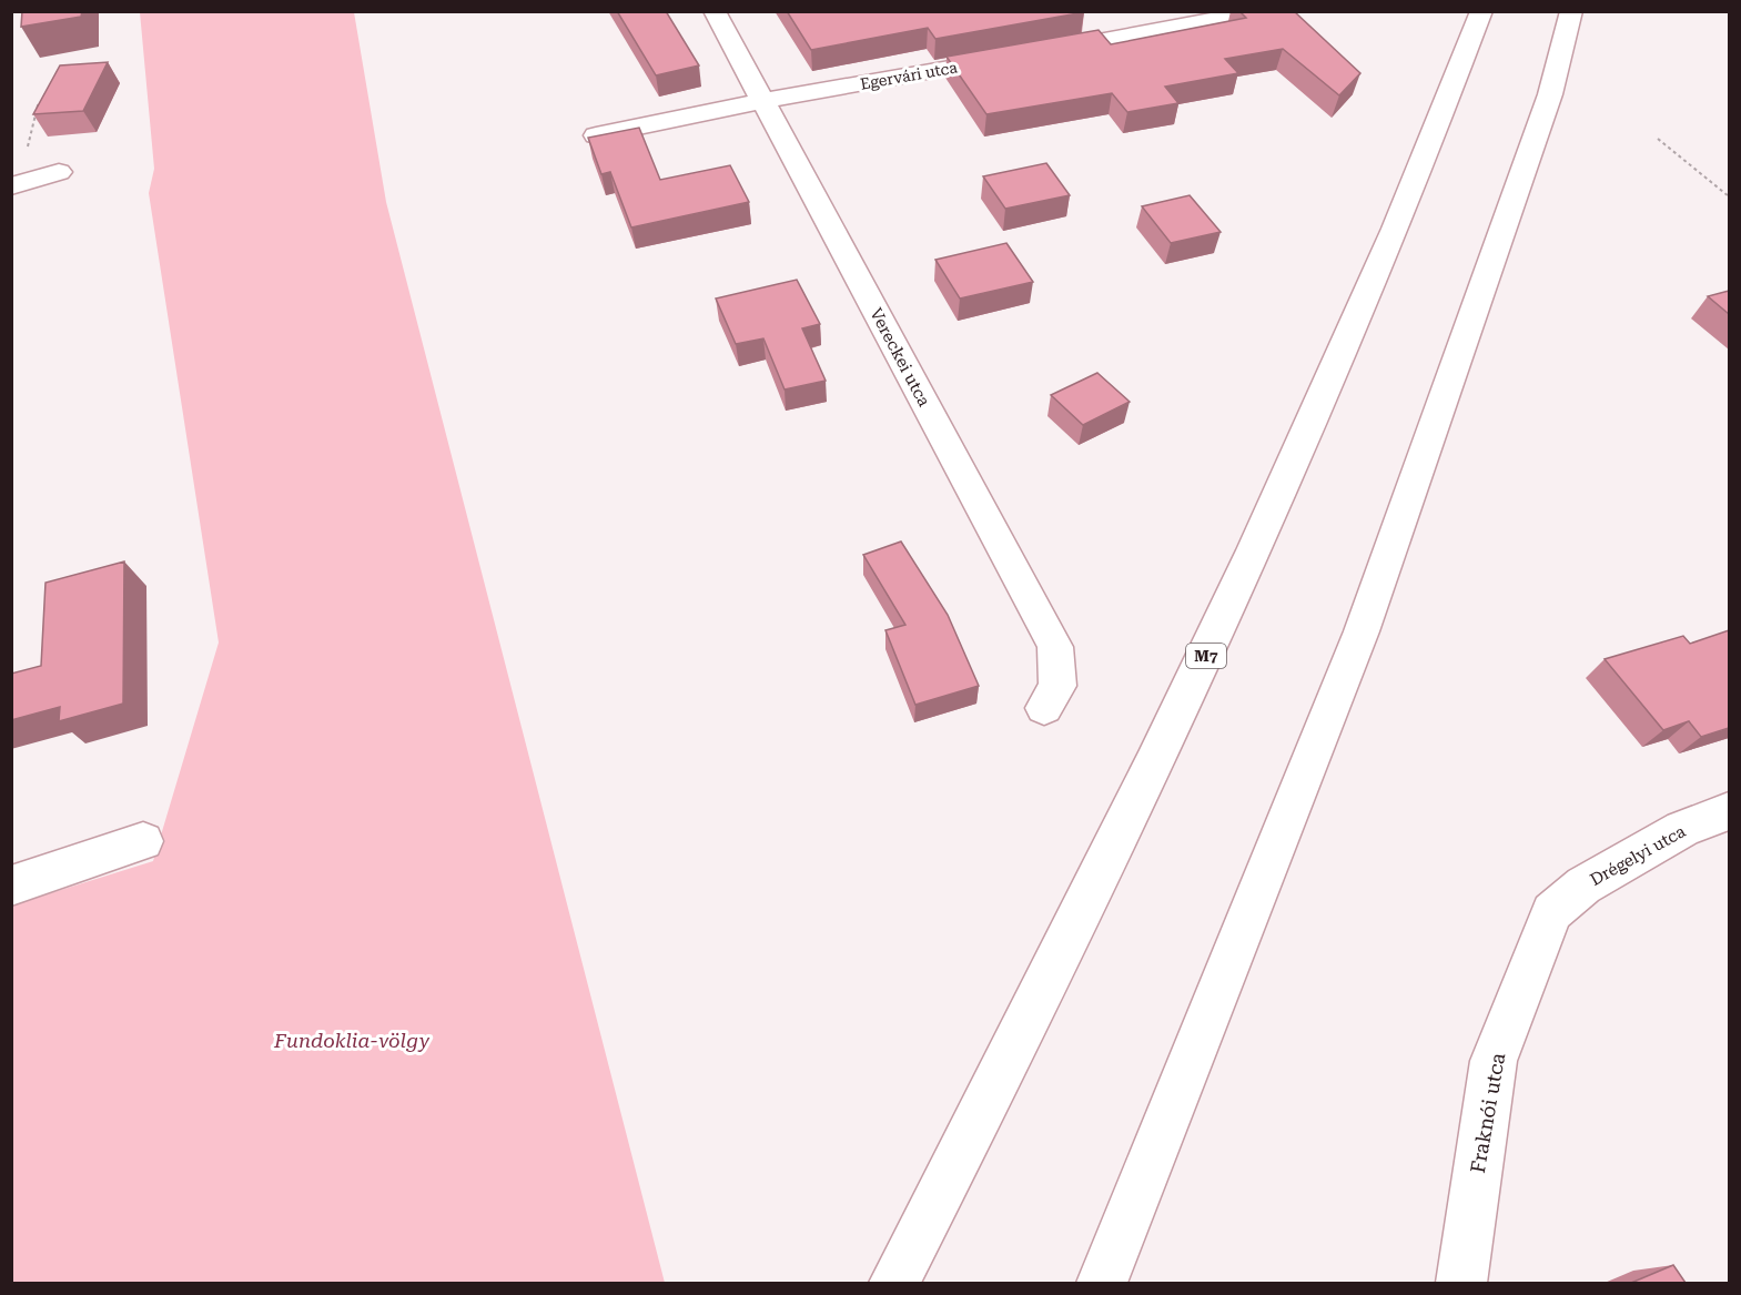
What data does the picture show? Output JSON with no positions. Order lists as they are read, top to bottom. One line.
{"streets":{"main road":["Egervári utca","Vereckei utca","M7","Drégelyi utca","Fraknói utca"]},"crossings":[["Egervári utca","Vereckei utca"],["Drégelyi utca","Fraknói utca"]],"parks":["Fundoklia-völgy"]}
